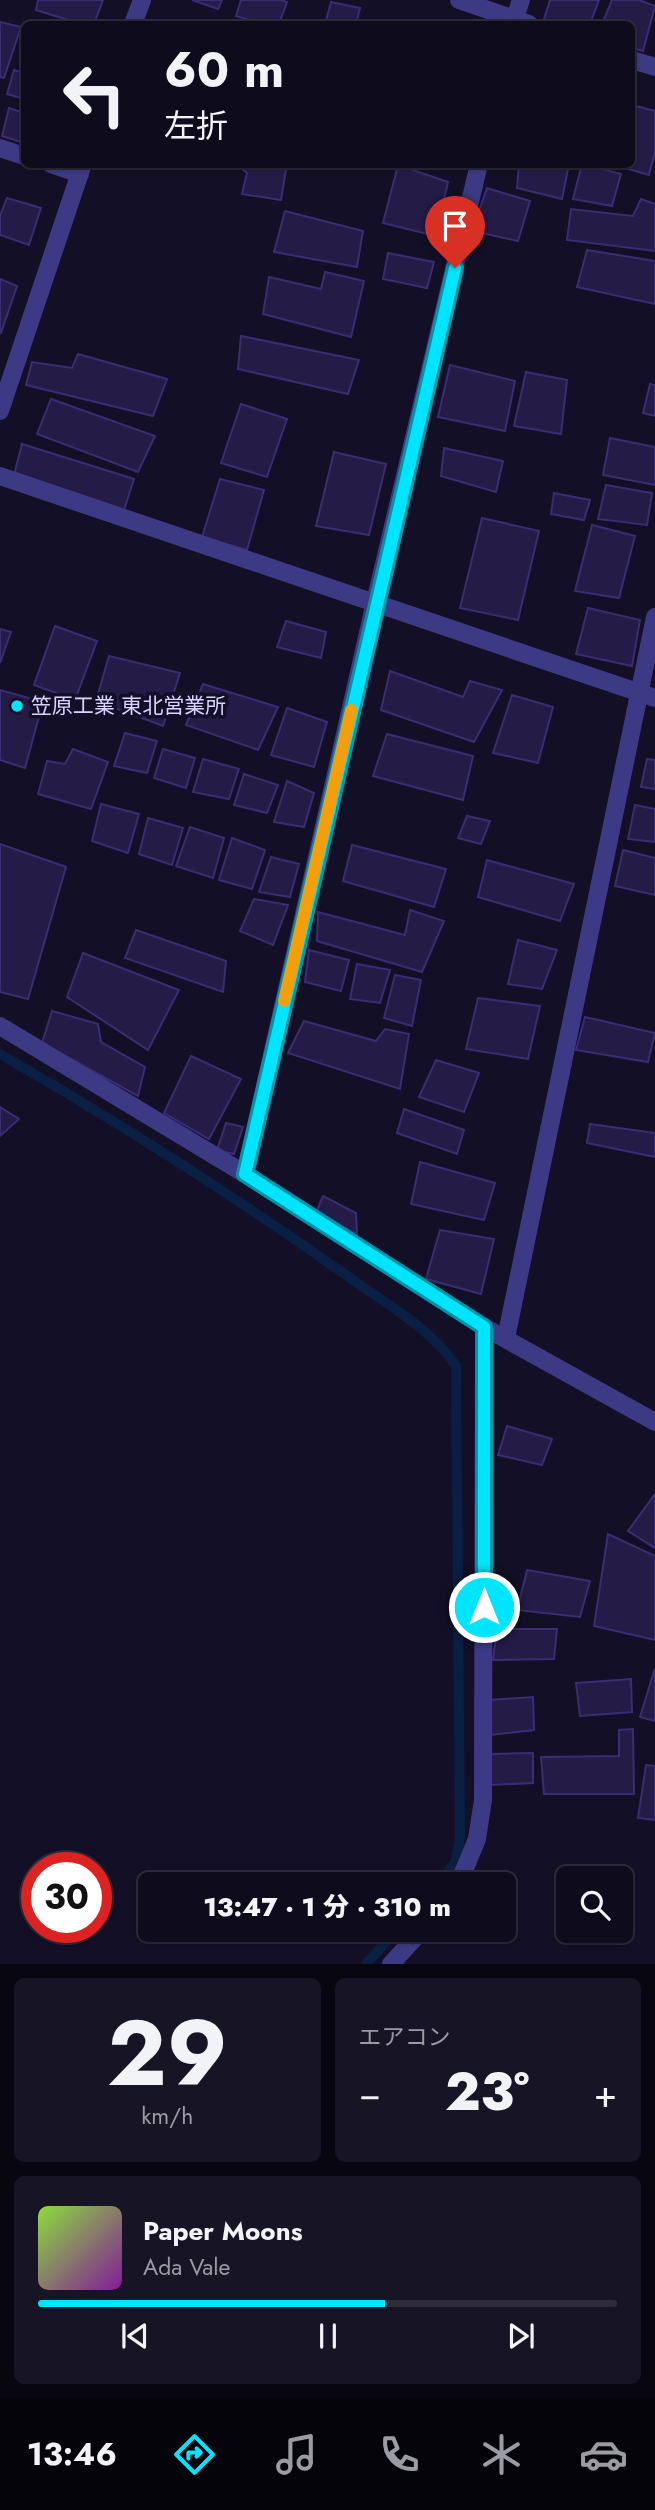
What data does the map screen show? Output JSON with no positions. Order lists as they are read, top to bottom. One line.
{"places":["笠原工業 東北営業所"],"page":{"turn":["60 m","左折"],"limit":"30","trip":"13:47 · 1 分 · 310 m","tile":[["29","km/h"],"エアコン"],"heat":["−","23°","+"],"song":["Paper Moons","Ada Vale"],"tabs":"13:46"}}
